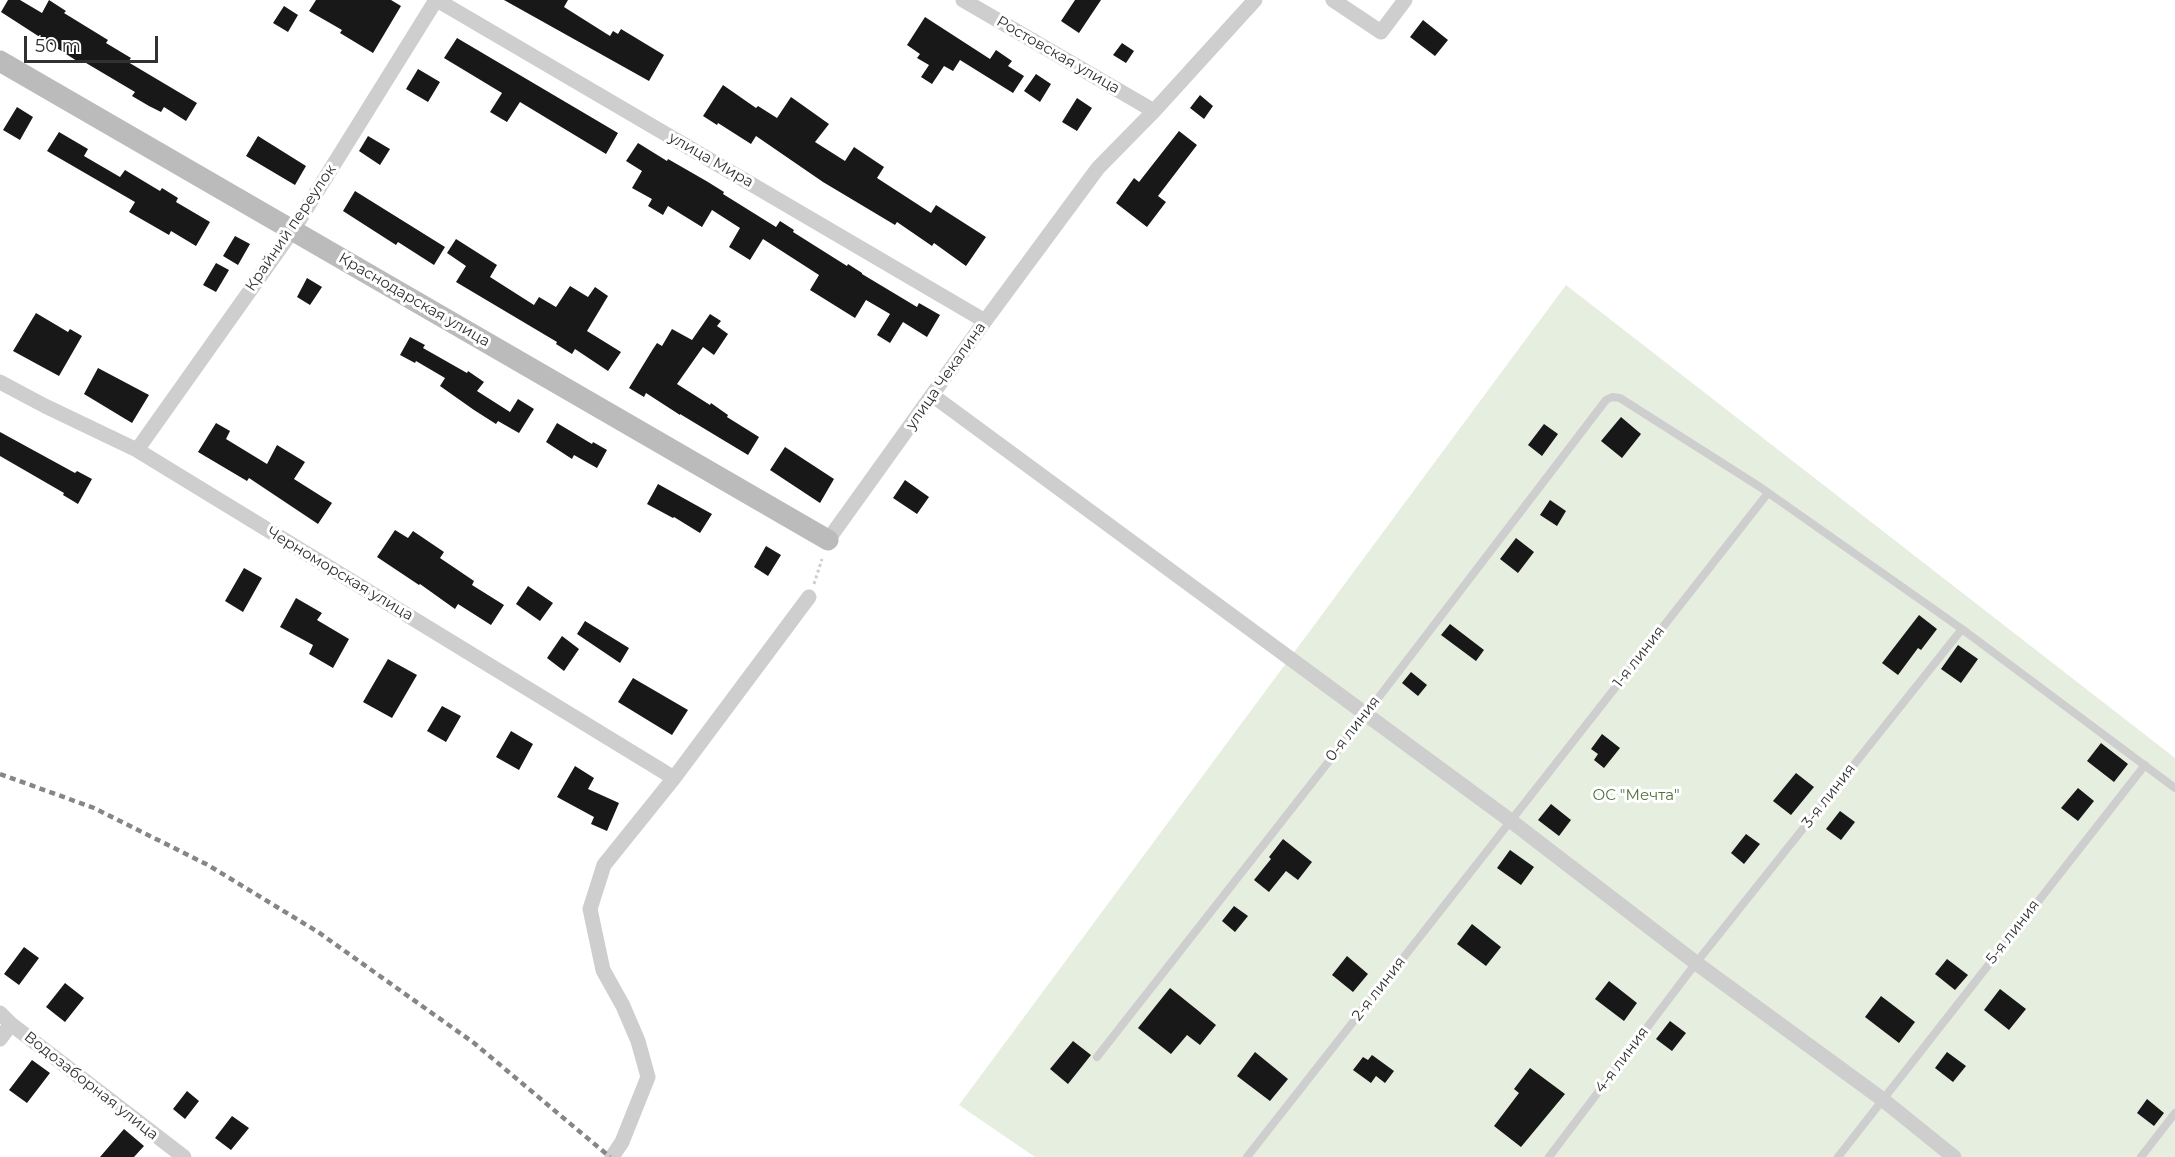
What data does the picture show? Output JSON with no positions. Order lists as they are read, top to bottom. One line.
{"streets":{"street":["Ростовская улица","улица Мира","Крайний переулок","Краснодарская улица","улица Чекалина","Черноморская улица","Водозаборная улица"],"lane":["1-я линия","0-я линия","3-я линия","5-я линия","2-я линия","4-я линия"]},"crossings":[["Ростовская улица","улица Чекалина"],["улица Мира","Крайний переулок"],["улица Мира","улица Чекалина"],["Крайний переулок","Краснодарская улица"],["Крайний переулок","Черноморская улица"],["Краснодарская улица","улица Чекалина"],["1-я линия","0-я линия"],["1-я линия","2-я линия"],["3-я линия","4-я линия"]],"parks":["ОС \"Мечта\""],"scale_bar":"50 m"}
